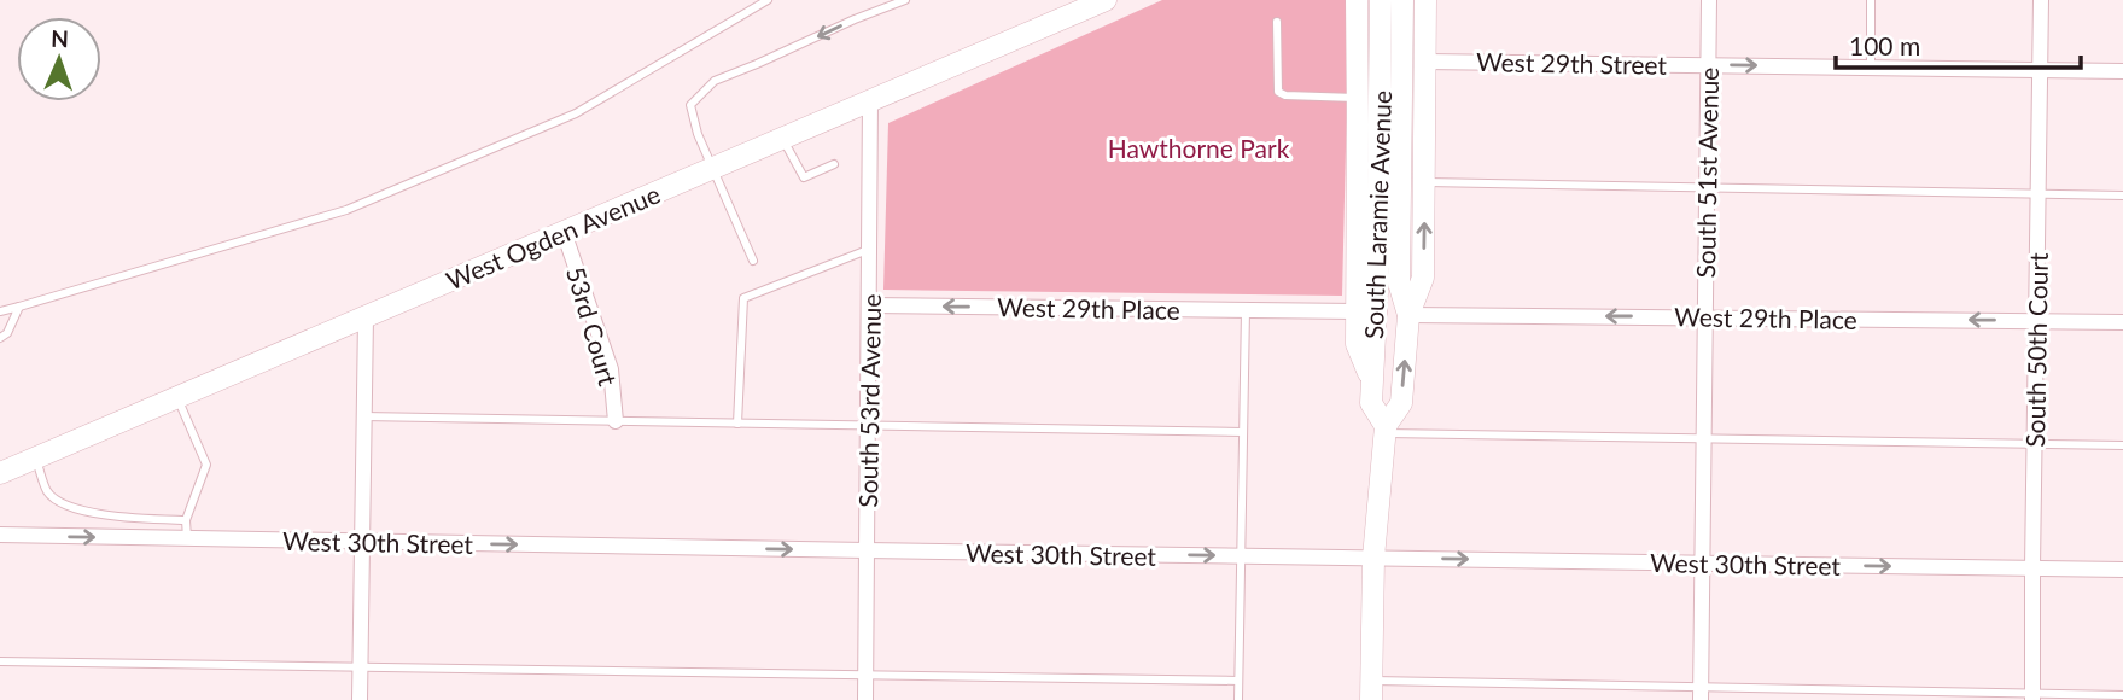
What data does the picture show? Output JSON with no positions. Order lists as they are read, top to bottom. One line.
{"streets":{"main road":["South Laramie Avenue","West Ogden Avenue"],"street":["West 29th Street","South 51st Avenue","West 29th Place","53rd Court","South 50th Court","South 53rd Avenue","West 30th Street"]},"crossings":[["West 29th Street","South 51st Avenue"],["West 29th Street","South 50th Court"],["South 51st Avenue","West 29th Place"],["South 51st Avenue","West 30th Street"],["South Laramie Avenue","West 29th Place"],["South Laramie Avenue","West 30th Street"],["West Ogden Avenue","53rd Court"],["West Ogden Avenue","South 53rd Avenue"],["West 29th Place","South 50th Court"],["West 29th Place","South 53rd Avenue"],["South 50th Court","West 30th Street"],["South 53rd Avenue","West 30th Street"]],"one_way":["West 29th Place","West 30th Street"],"parks":["Hawthorne Park"],"scale_bar":"100 m","north":"top"}
